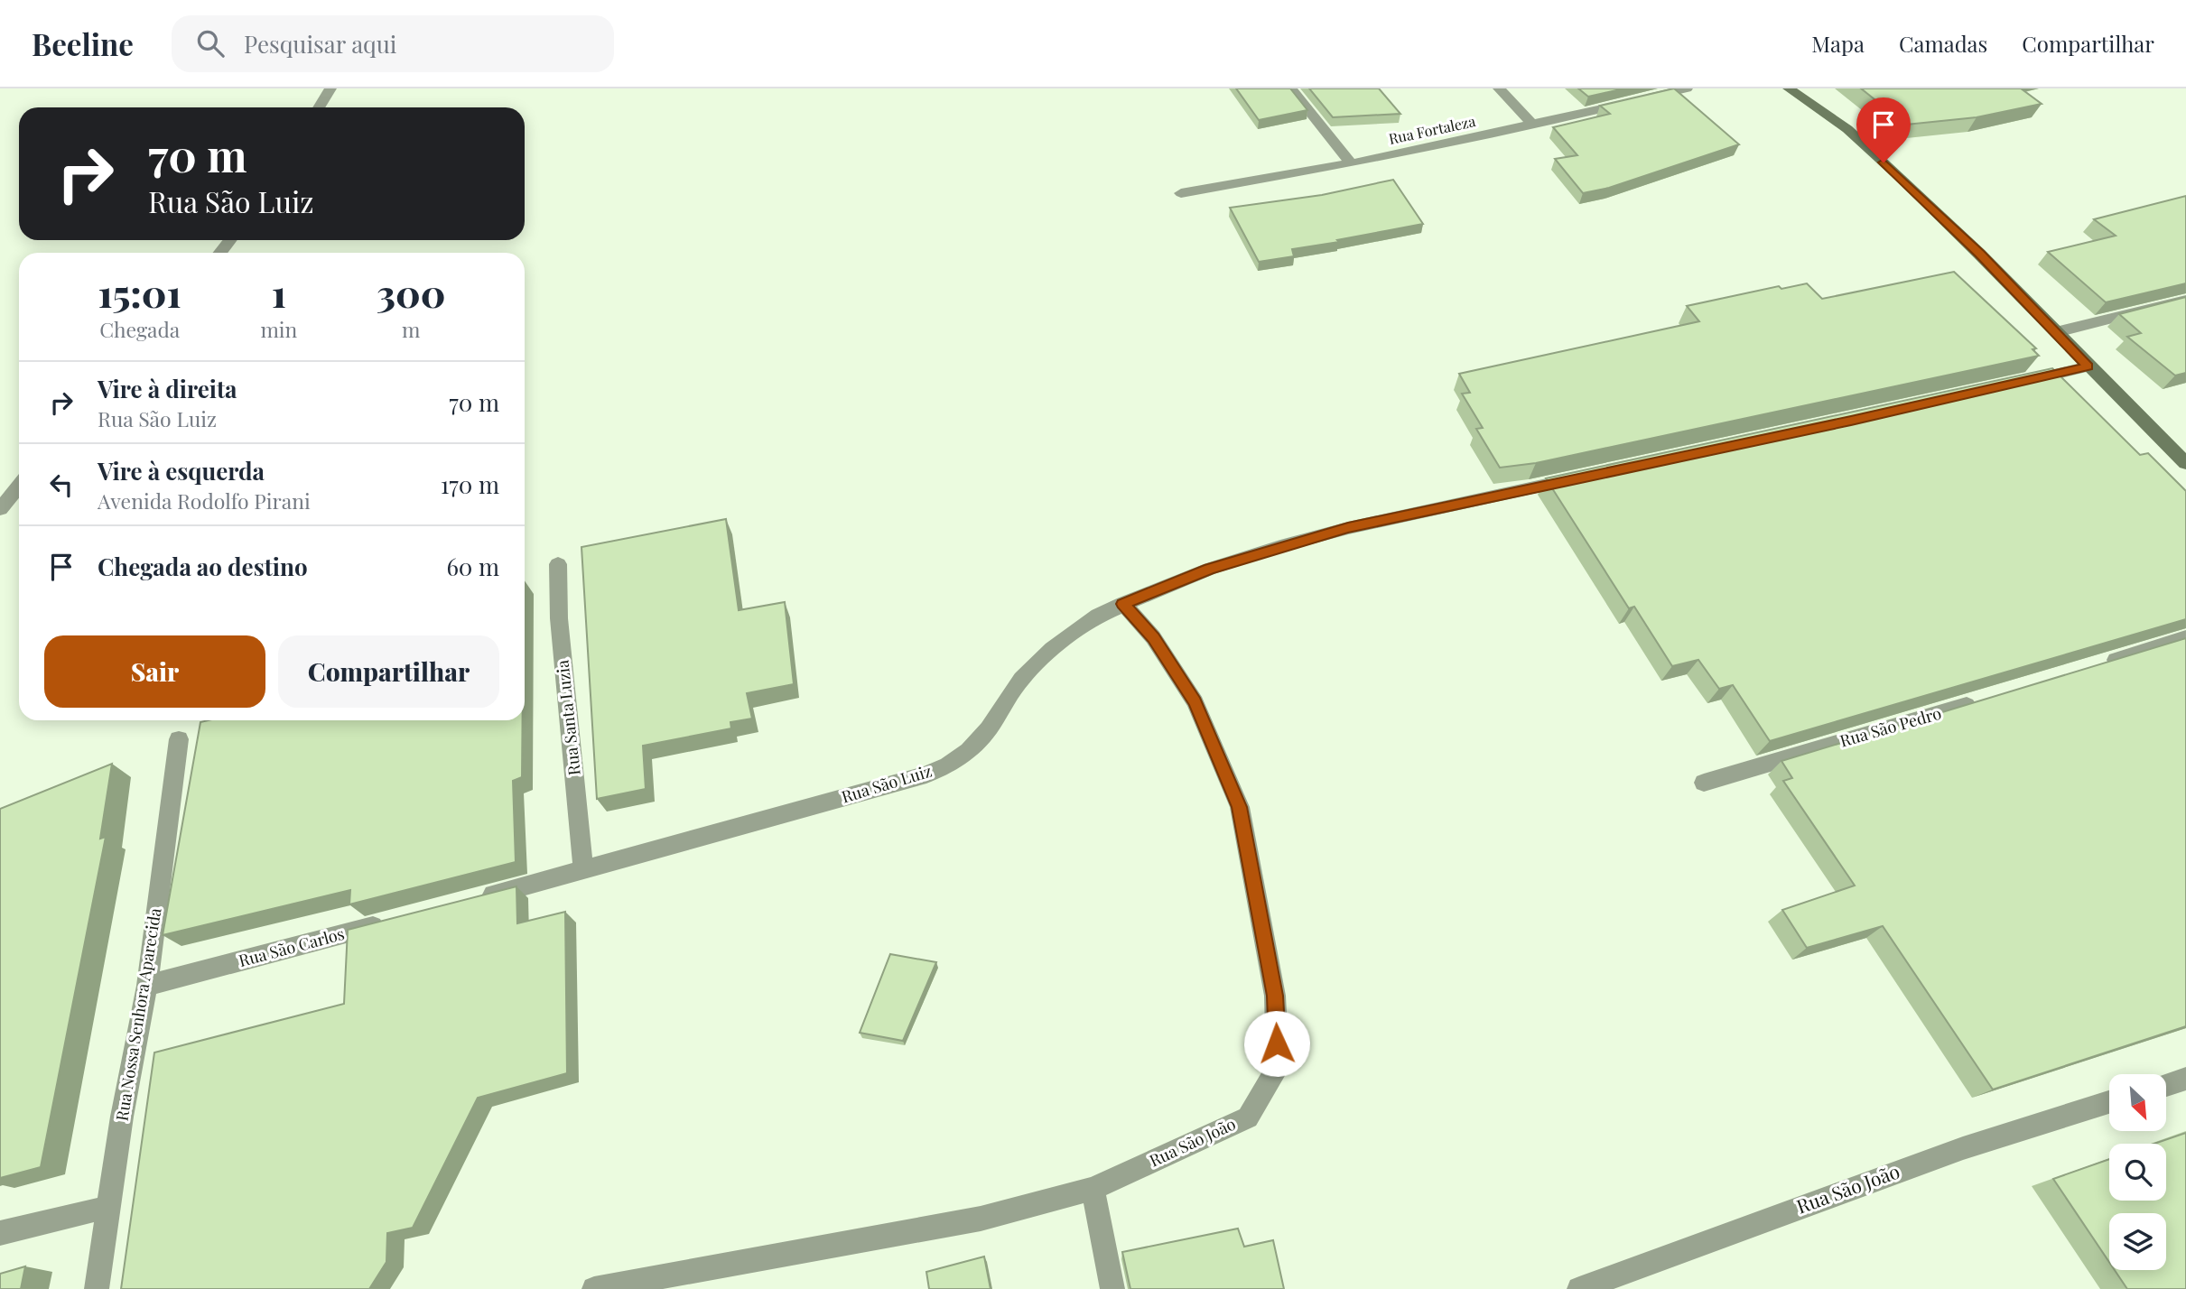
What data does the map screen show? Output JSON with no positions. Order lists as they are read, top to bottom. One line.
{"streets":{"street":["Rua Fortaleza","Rua Santa Luzia","Rua São Pedro","Rua São Luiz","Rua São Carlos","Rua Nossa Senhora Aparecida","Rua São João"]},"crossings":[["Rua Santa Luzia","Rua São Luiz"],["Rua São Luiz","Rua São João"],["Rua São Carlos","Rua Nossa Senhora Aparecida"]],"north":"bottom right","page":{"header":"Beeline","search":"Pesquisar aqui","nav":["Mapa","Camadas","Compartilhar"],"turn":["70 m","Rua São Luiz"],"eta":["15:01","Chegada","1","min","300","m"],"list":[{"name":"Vire à direita","note":"Rua São Luiz","value":"70 m"},{"name":"Vire à esquerda","note":"Avenida Rodolfo Pirani","value":"170 m"},{"name":"Chegada ao destino","value":"60 m"}],"buttons":["Sair","Compartilhar"]}}
